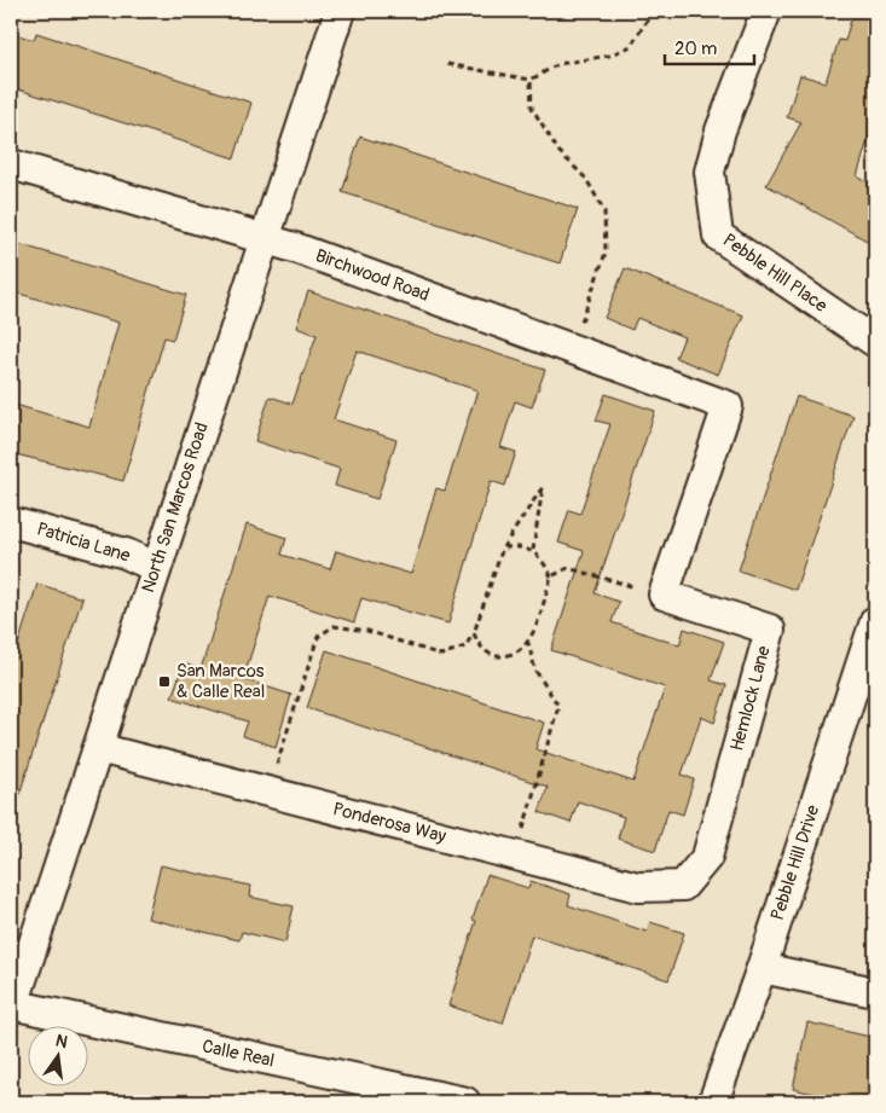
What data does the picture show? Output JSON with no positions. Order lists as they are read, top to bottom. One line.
{"streets":{"street":["Pebble Hill Place","Birchwood Road","North San Marcos Road","Patricia Lane","Hemlock Lane","Ponderosa Way","Pebble Hill Drive","Calle Real"]},"crossings":[["Birchwood Road","North San Marcos Road"],["Birchwood Road","Hemlock Lane"],["North San Marcos Road","Patricia Lane"],["North San Marcos Road","Ponderosa Way"],["North San Marcos Road","Calle Real"],["Hemlock Lane","Ponderosa Way"]],"places":{"transit":["San Marcos & Calle Real"]},"scale_bar":"20 m","north":"top"}
